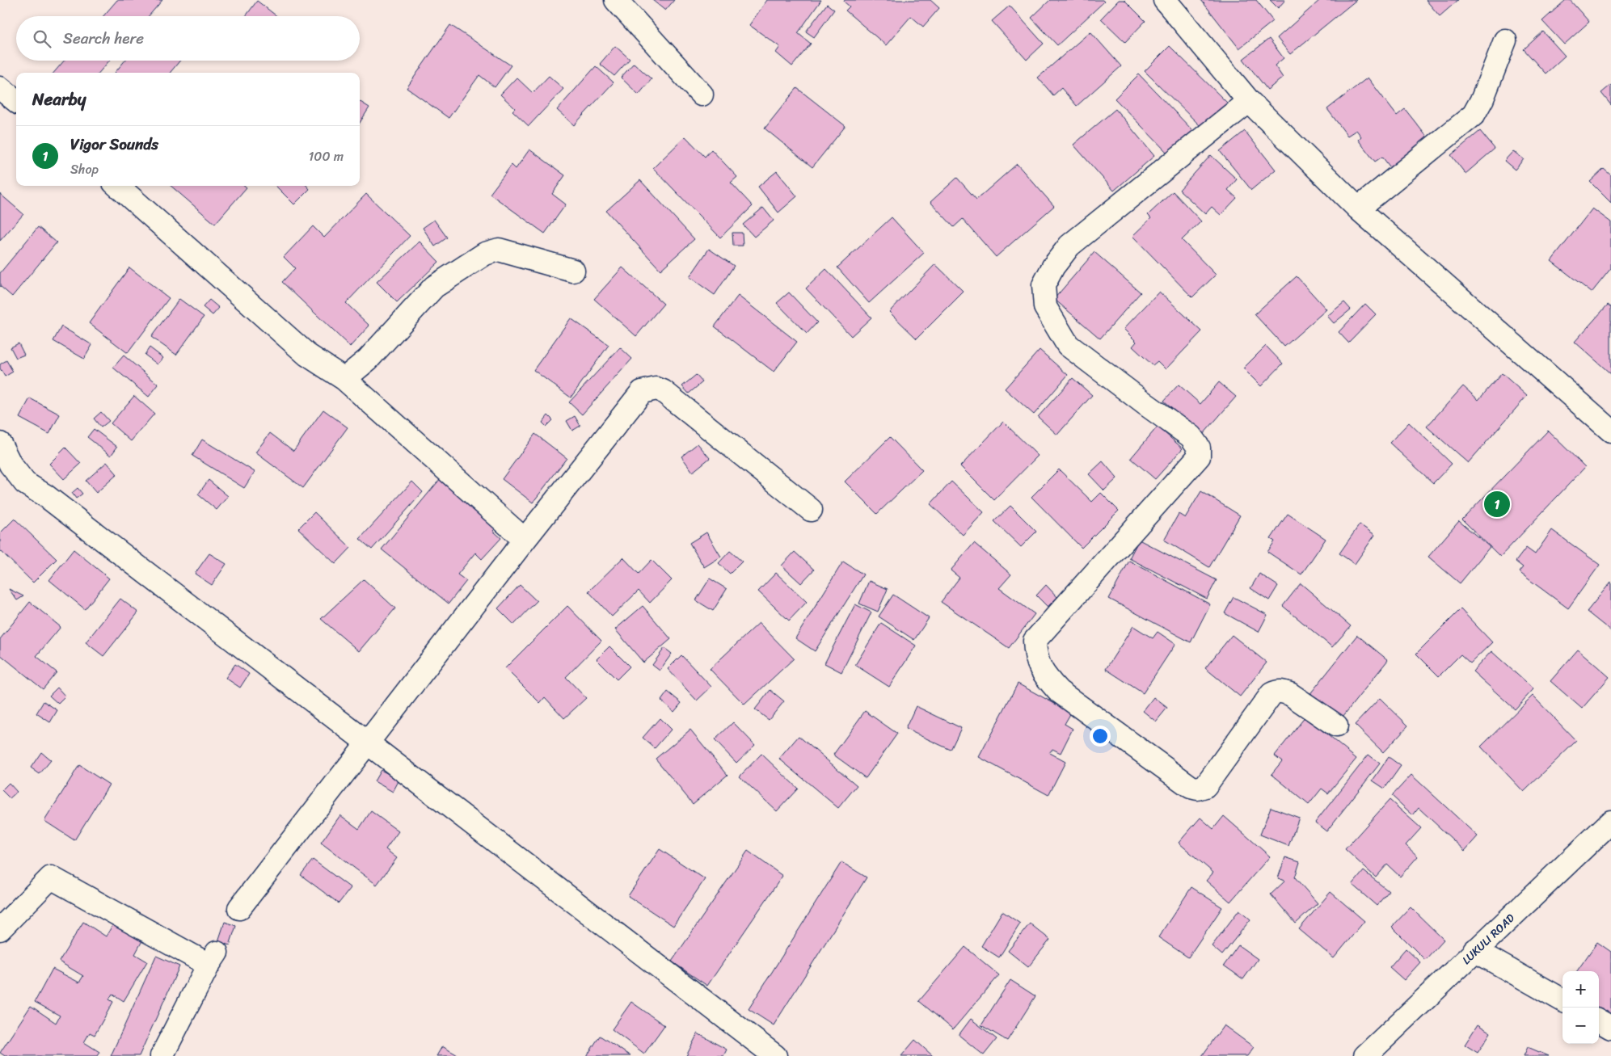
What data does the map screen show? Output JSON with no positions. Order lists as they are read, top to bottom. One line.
{"streets":{"street":["LUKULI ROAD"]},"page":{"search":"Search here","heading":"Nearby","list":[{"mark":"1","name":"Vigor Sounds","note":"Shop","value":"100 m"}],"pins":"1","map_buttons":["+","−"]}}
